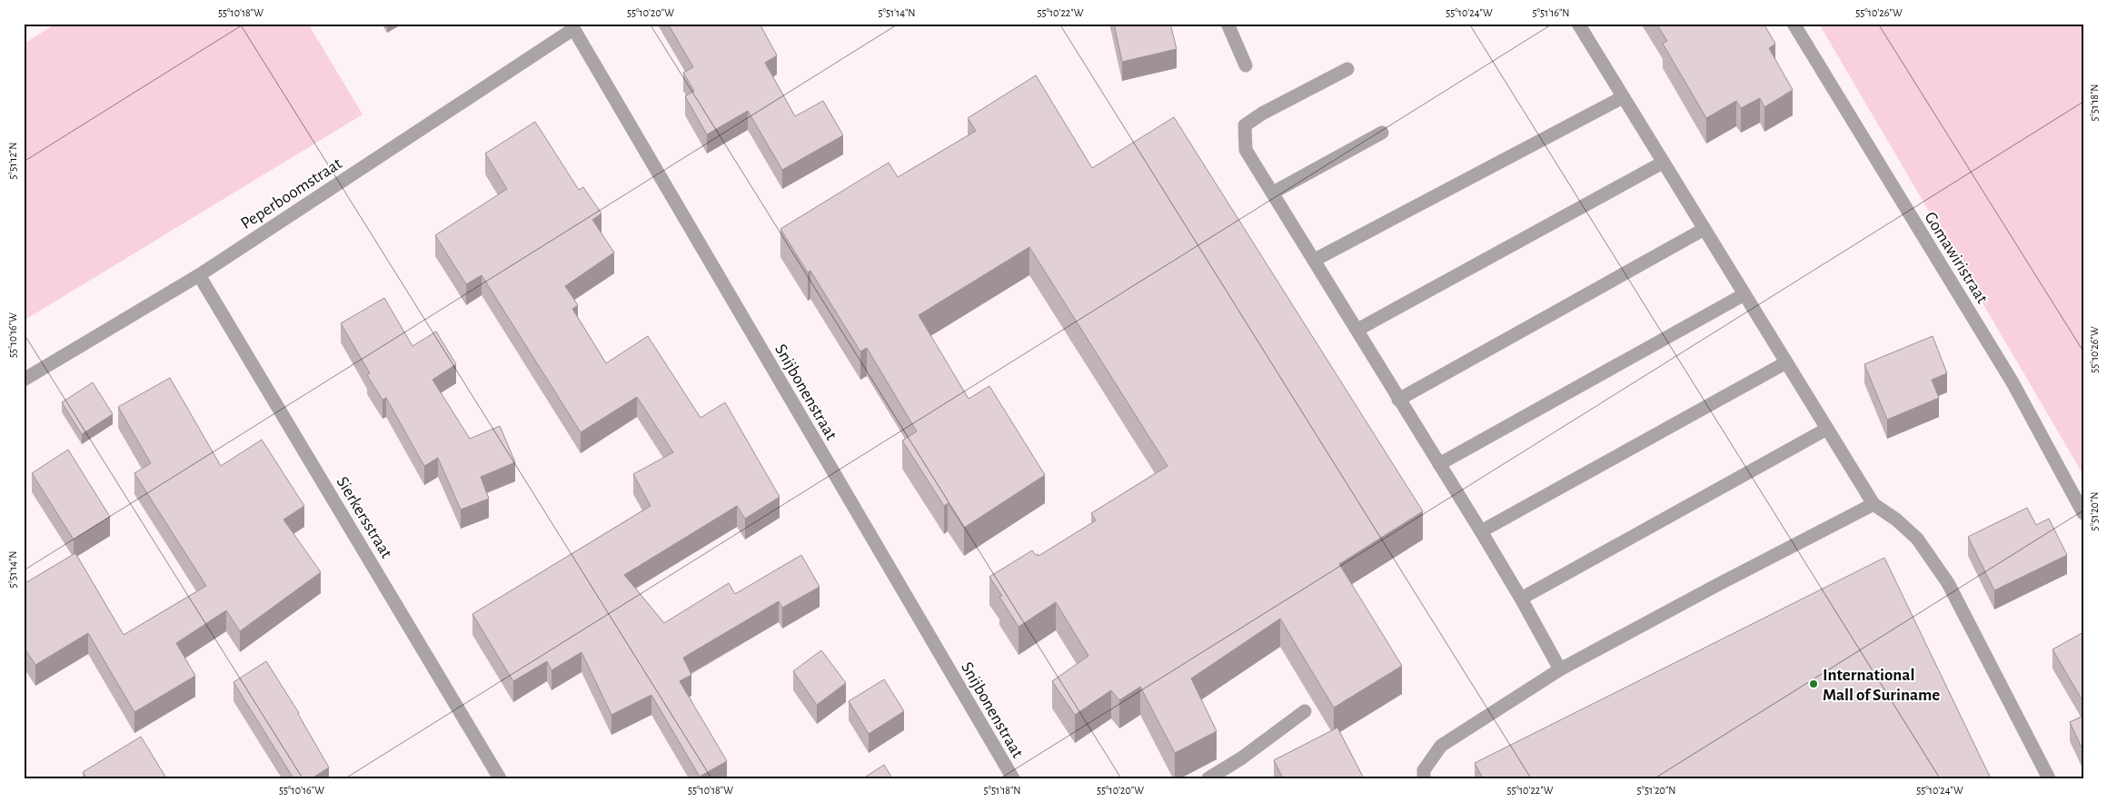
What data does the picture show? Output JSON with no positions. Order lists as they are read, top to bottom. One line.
{"streets":{"street":["Peperboomstraat","Gomawiristraat","Snijbonenstraat","Sierkersstraat"]},"crossings":[["Peperboomstraat","Snijbonenstraat"],["Peperboomstraat","Sierkersstraat"]],"places":["International Mall of Suriname"],"coordinates":["55°10'18\"W","55°10'20\"W","5°51'14\"N","55°10'22\"W","55°10'24\"W","5°51'16\"N","55°10'26\"W","5°51'18\"N","5°51'12\"N","55°10'16\"W","5°51'20\"N"]}
